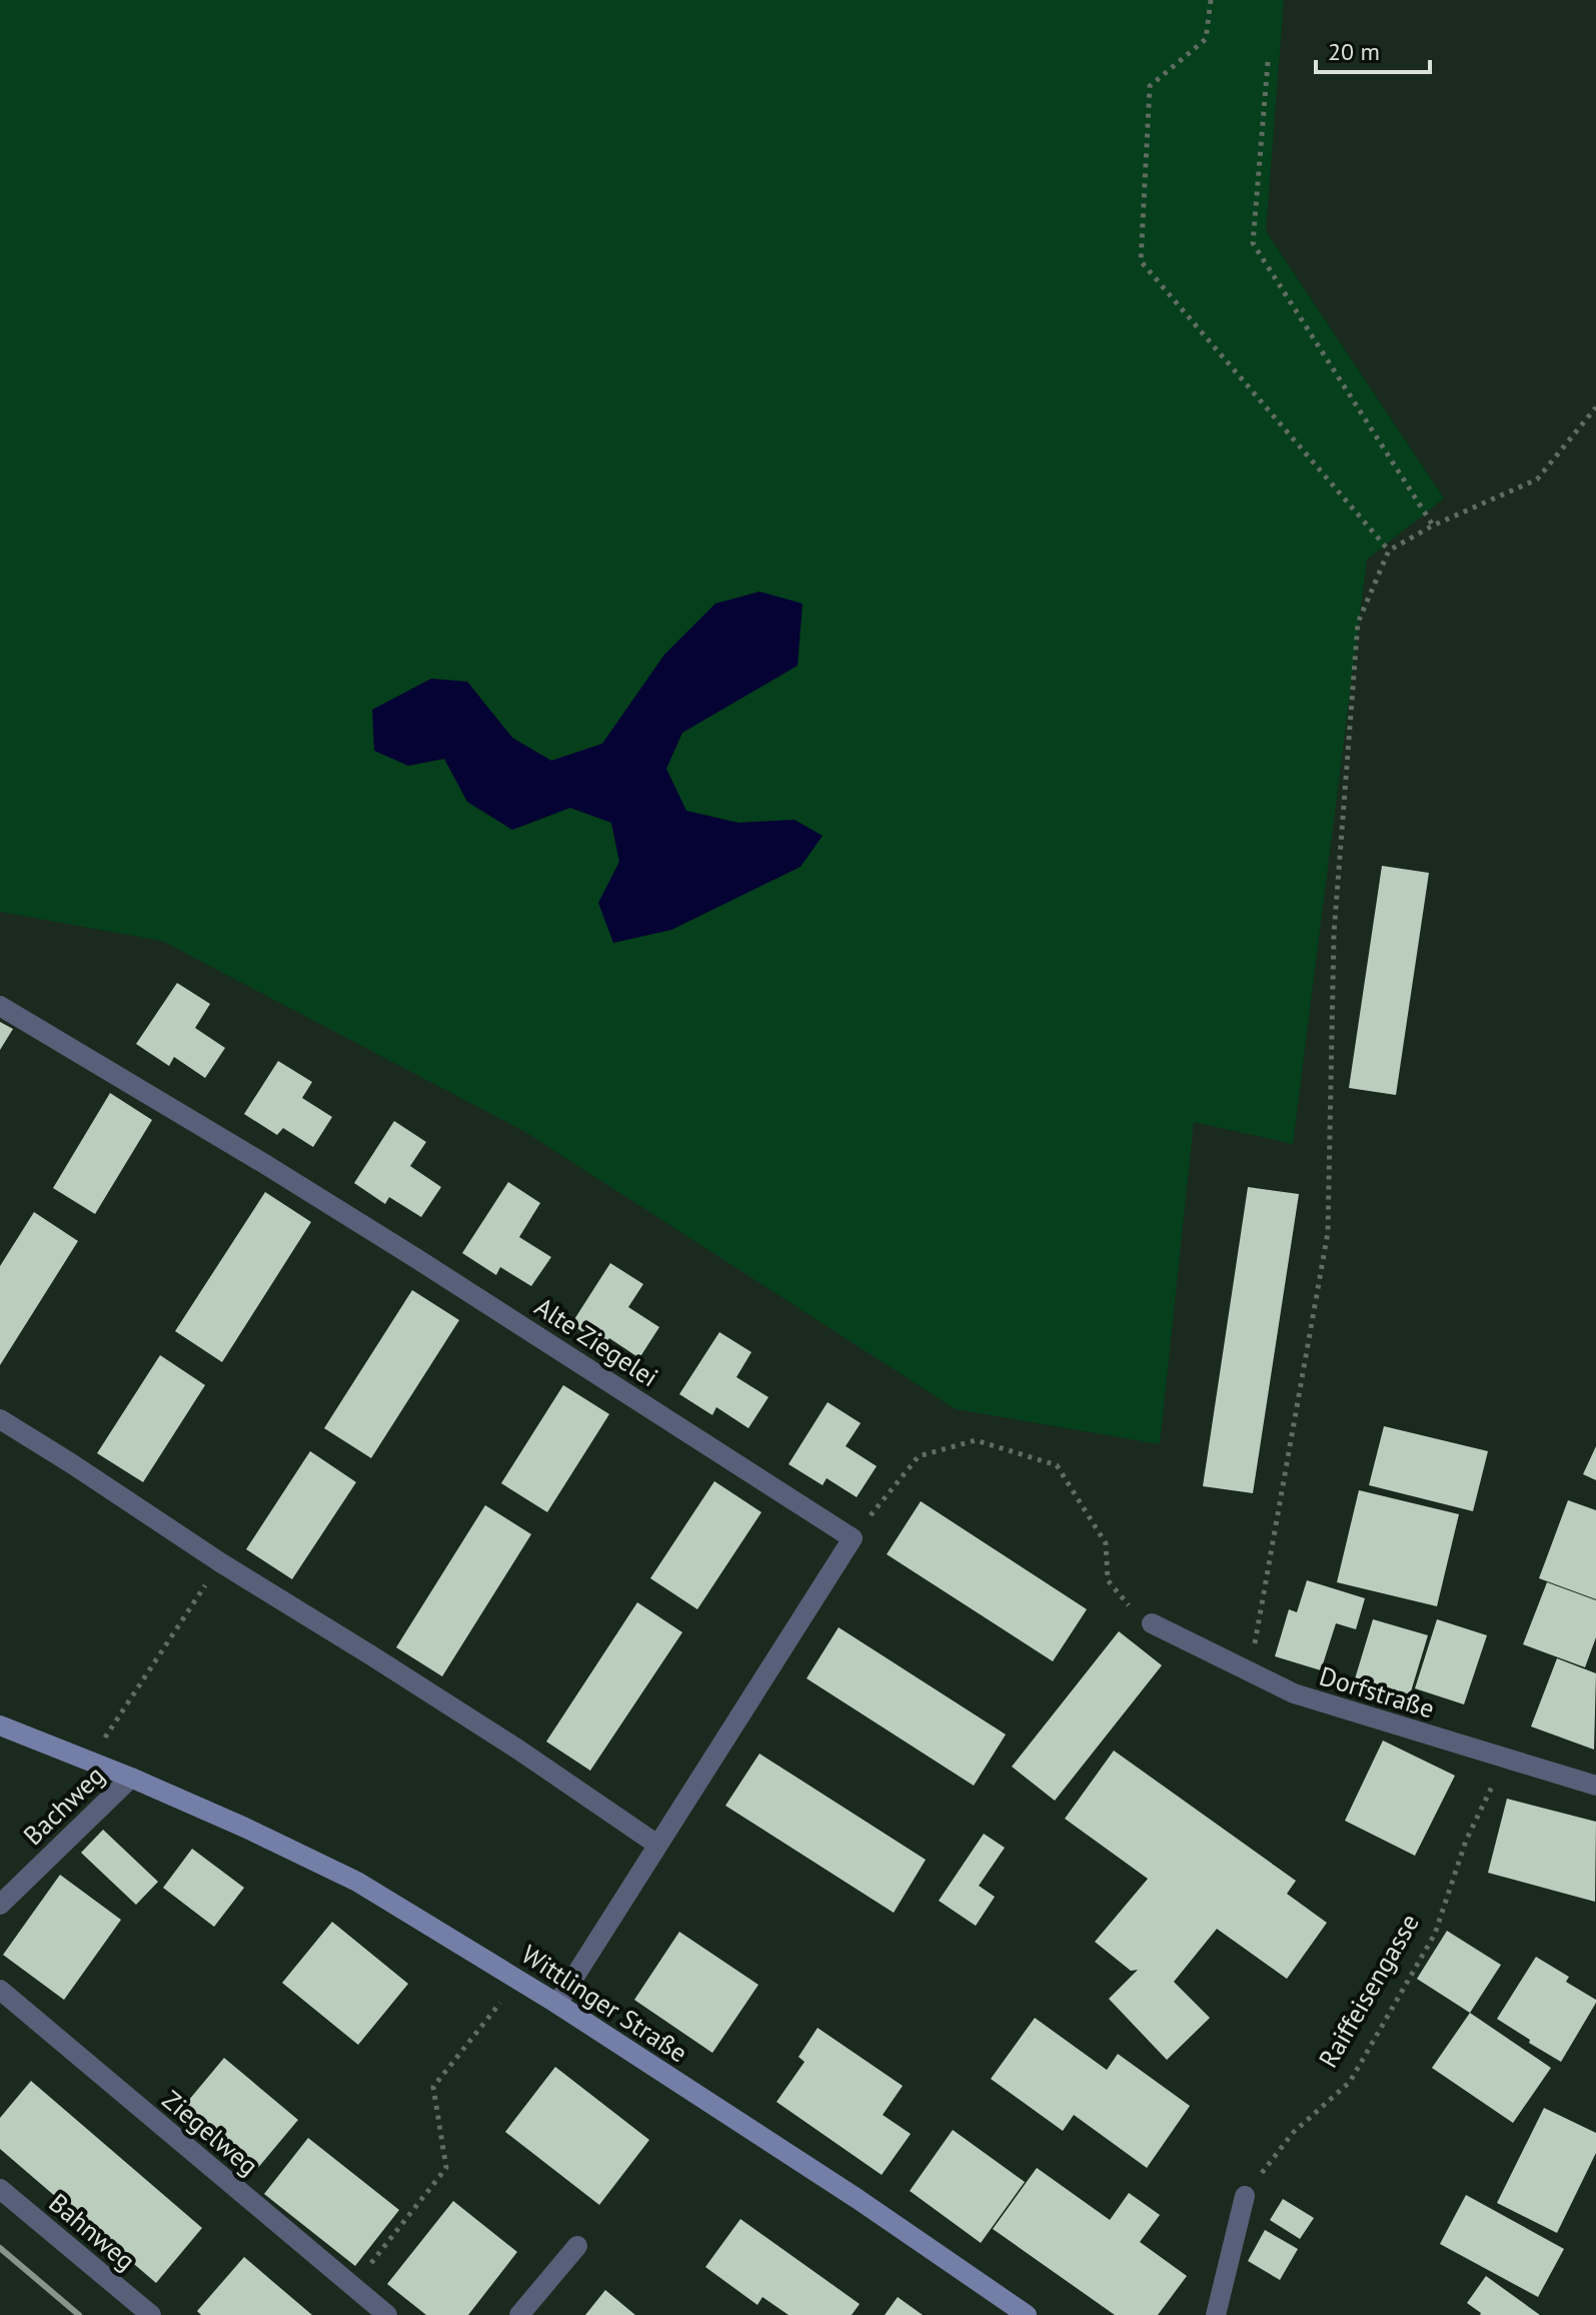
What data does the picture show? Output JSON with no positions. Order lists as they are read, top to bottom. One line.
{"streets":{"main road":["Wittlinger Straße"],"street":["Alte Ziegelei","Dorfstraße","Bachweg","Ziegelweg","Bahnweg"],"path":["Raiffeisengasse"]},"crossings":[["Dorfstraße","Raiffeisengasse"],["Bachweg","Wittlinger Straße"]],"scale_bar":"20 m"}
